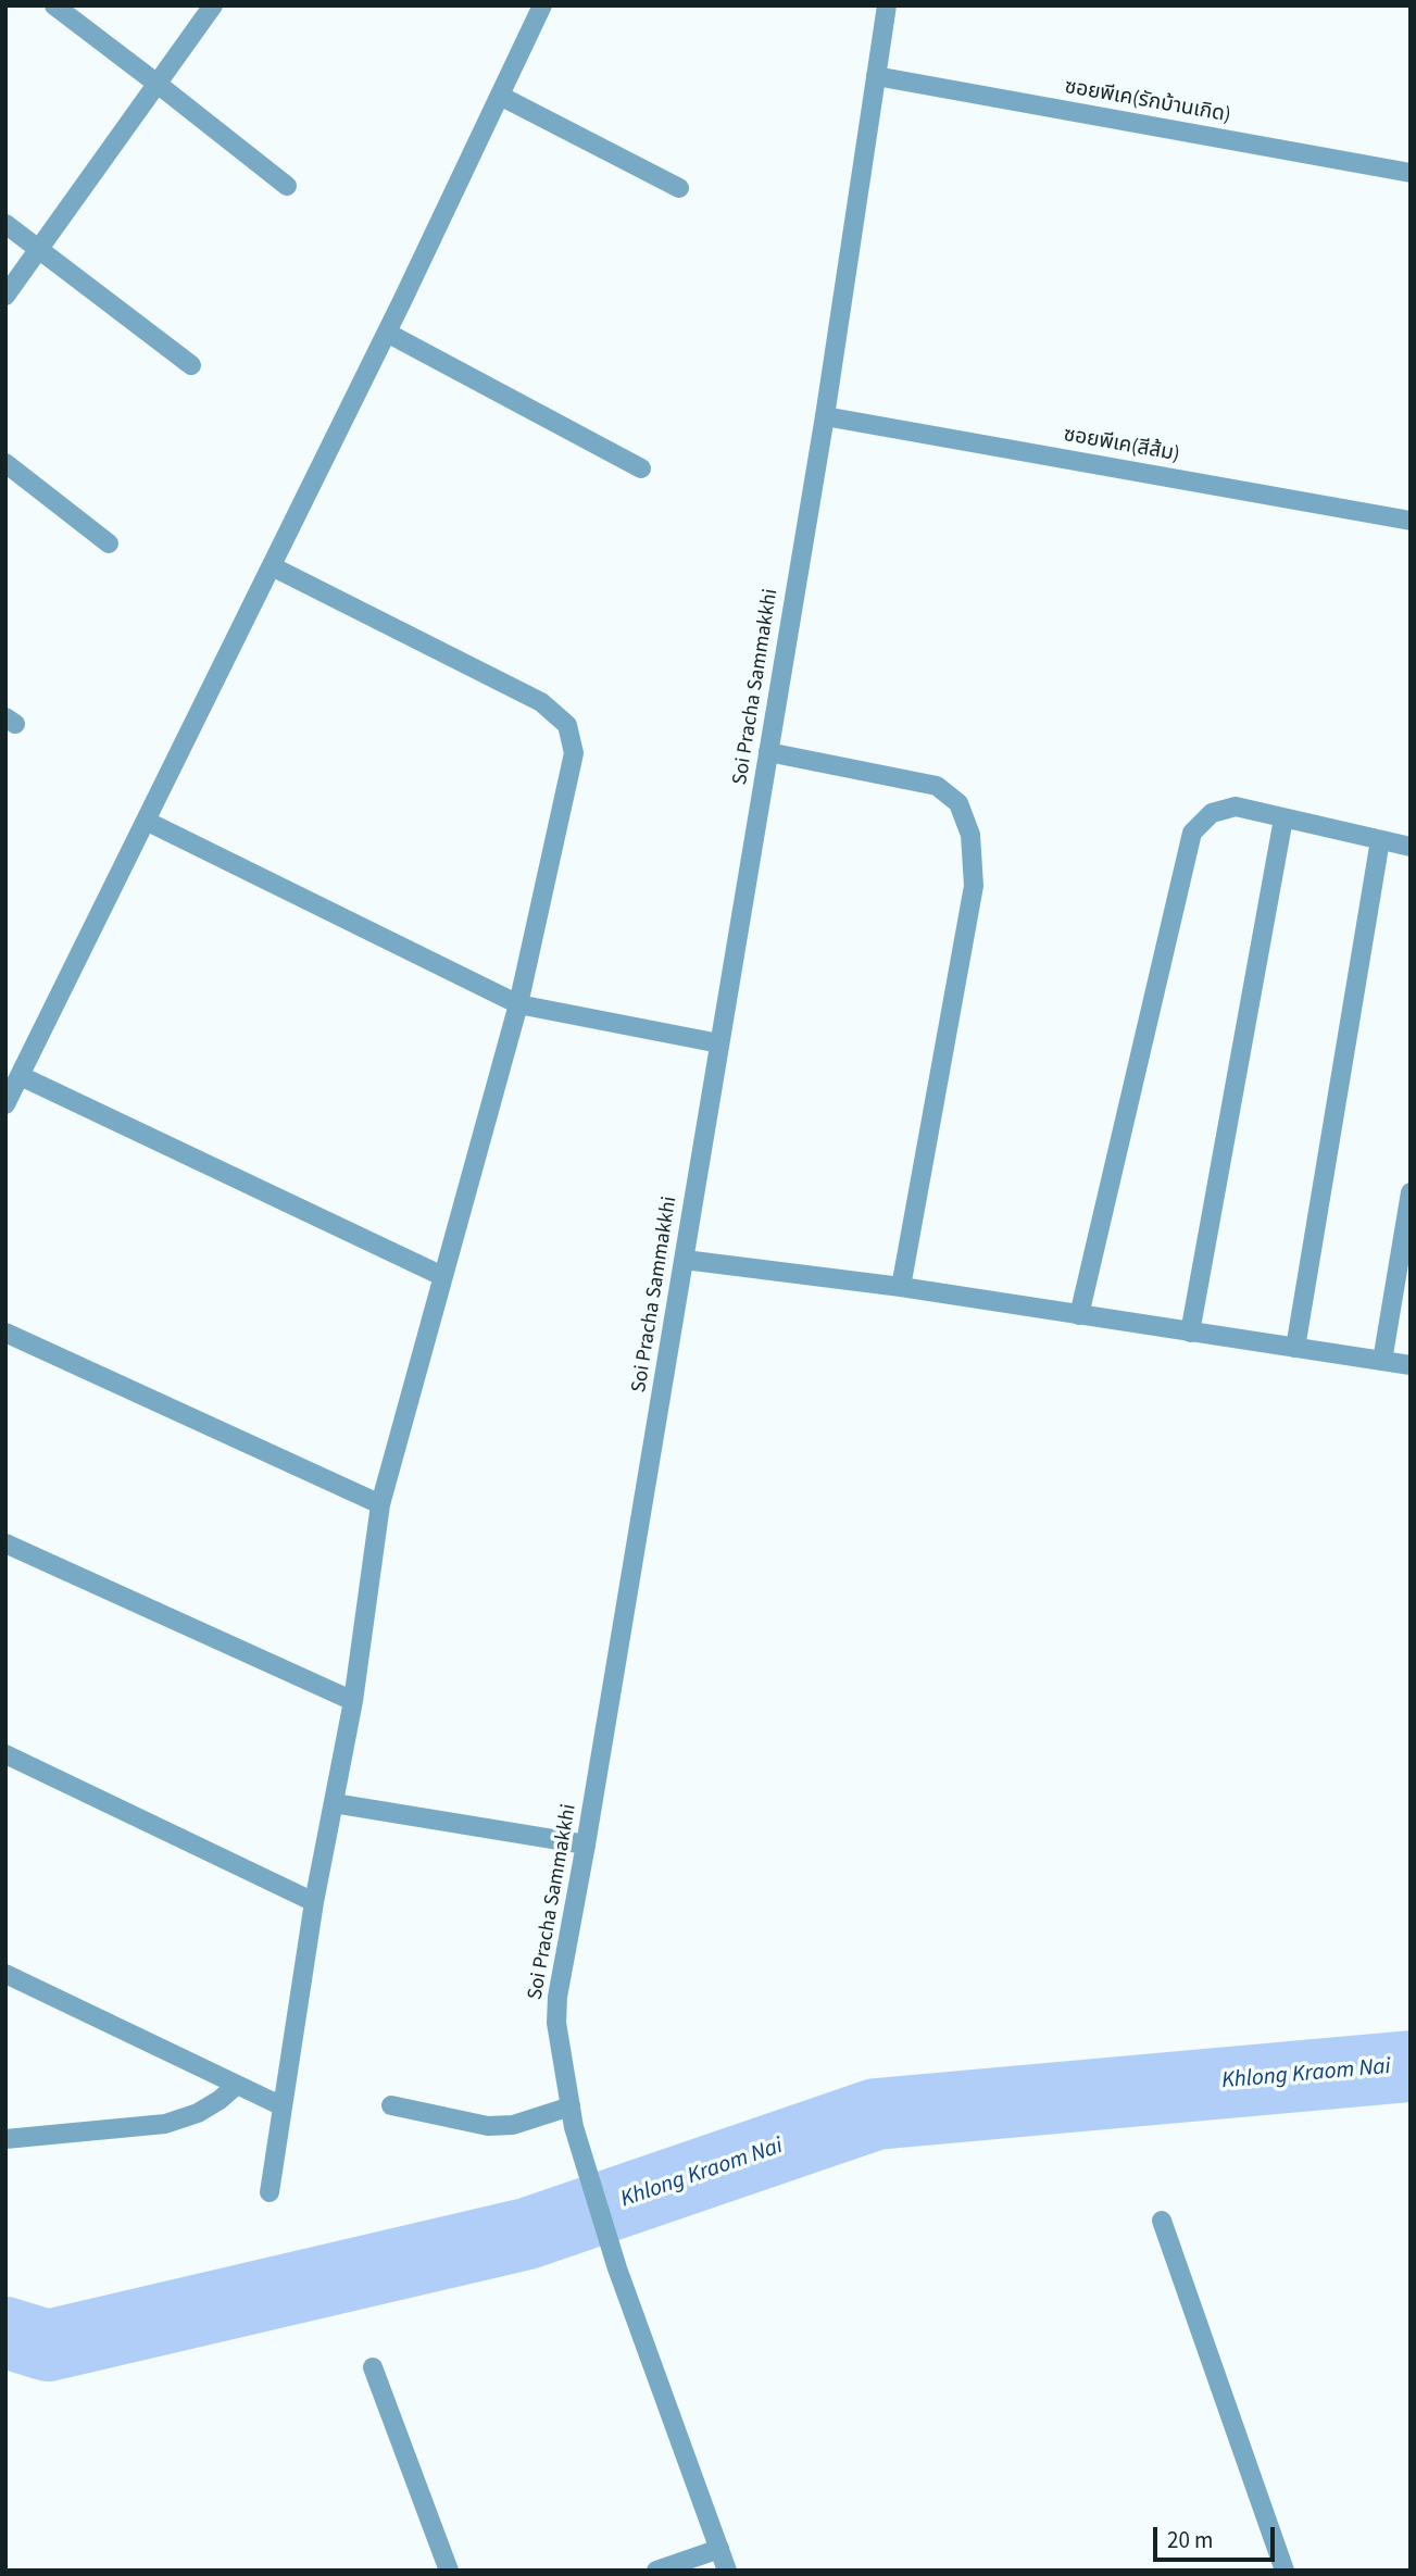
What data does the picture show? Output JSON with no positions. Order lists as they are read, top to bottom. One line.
{"streets":{"street":["ซอยพีเค(รักบ้านเกิด)","ซอยพีเค(สีส้ม)","Soi Pracha Sammakkhi"]},"crossings":[["ซอยพีเค(รักบ้านเกิด)","Soi Pracha Sammakkhi"],["ซอยพีเค(สีส้ม)","Soi Pracha Sammakkhi"]],"water":["Khlong Kraom Nai"],"scale_bar":"20 m"}
